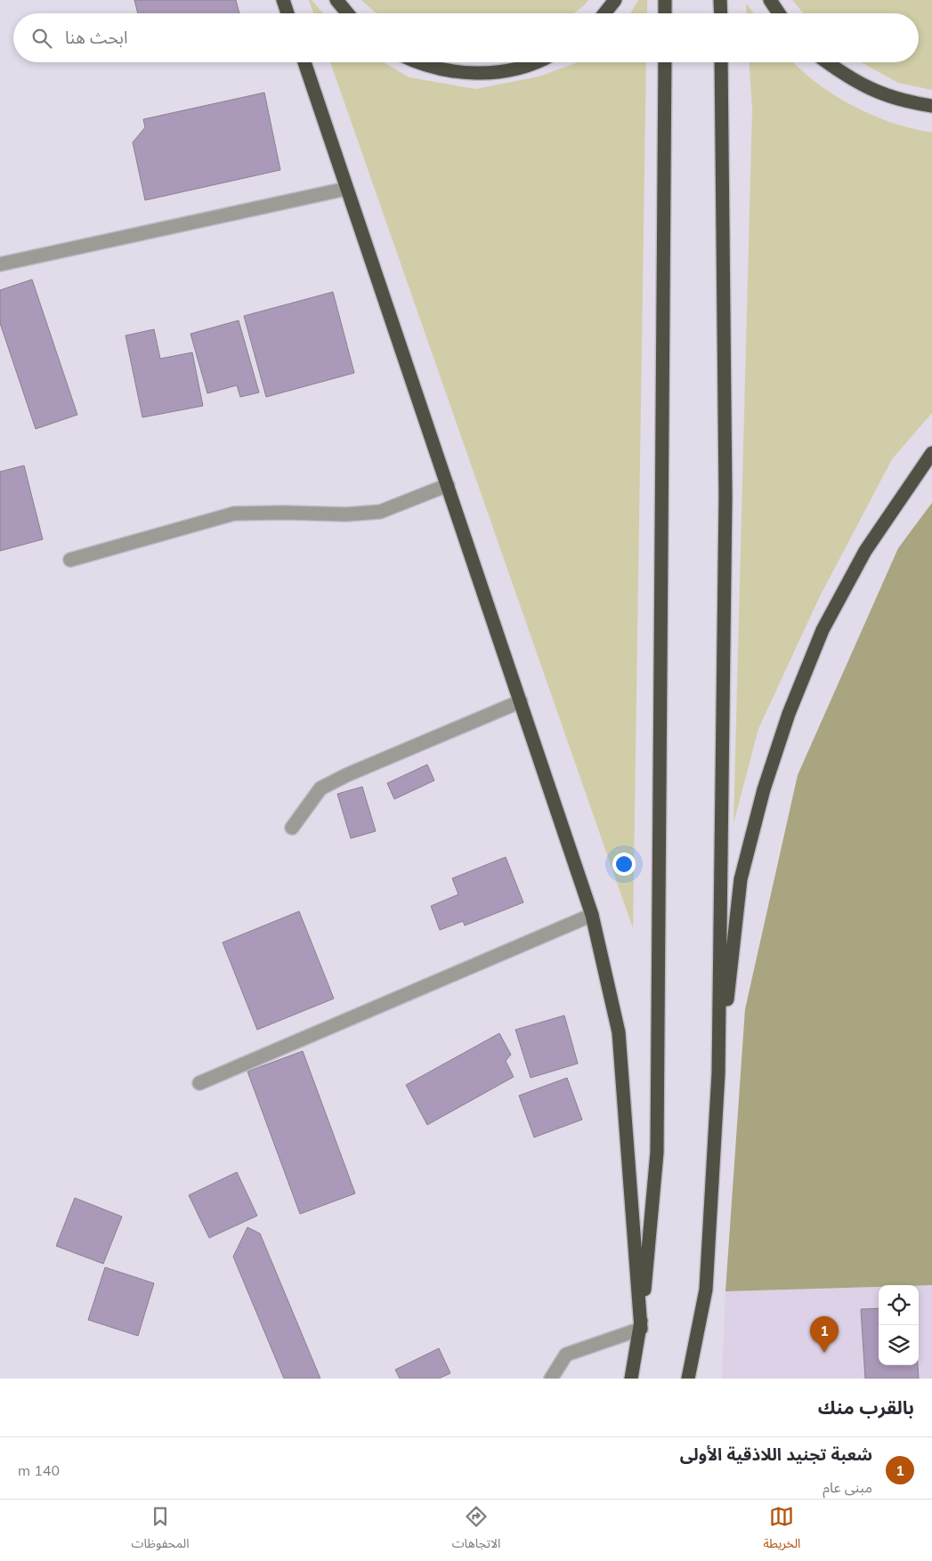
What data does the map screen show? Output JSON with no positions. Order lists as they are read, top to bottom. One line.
{"page":{"search":"ابحث هنا","pins":"1","heading":"بالقرب منك","list":[{"mark":"1","name":"شعبة تجنيد اللاذقية الأولى","note":"مبنى عام","value":"140 m"}],"nav":["الخريطة","الاتجاهات","المحفوظات"]}}
